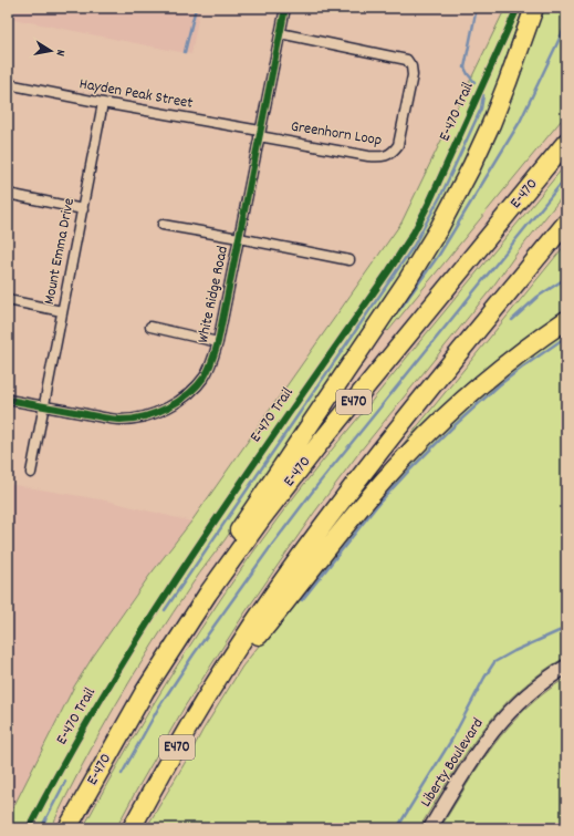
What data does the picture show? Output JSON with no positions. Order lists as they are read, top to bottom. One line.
{"streets":{"highway":["E-470","E470"],"street":["Hayden Peak Street","Greenhorn Loop","Mount Emma Drive","White Ridge Road","Liberty Boulevard"],"cycle path":["E-470 Trail"]},"crossings":[["Hayden Peak Street","Greenhorn Loop"],["Hayden Peak Street","Mount Emma Drive"],["Hayden Peak Street","White Ridge Road"],["Greenhorn Loop","White Ridge Road"],["Mount Emma Drive","White Ridge Road"]],"north":"right"}
